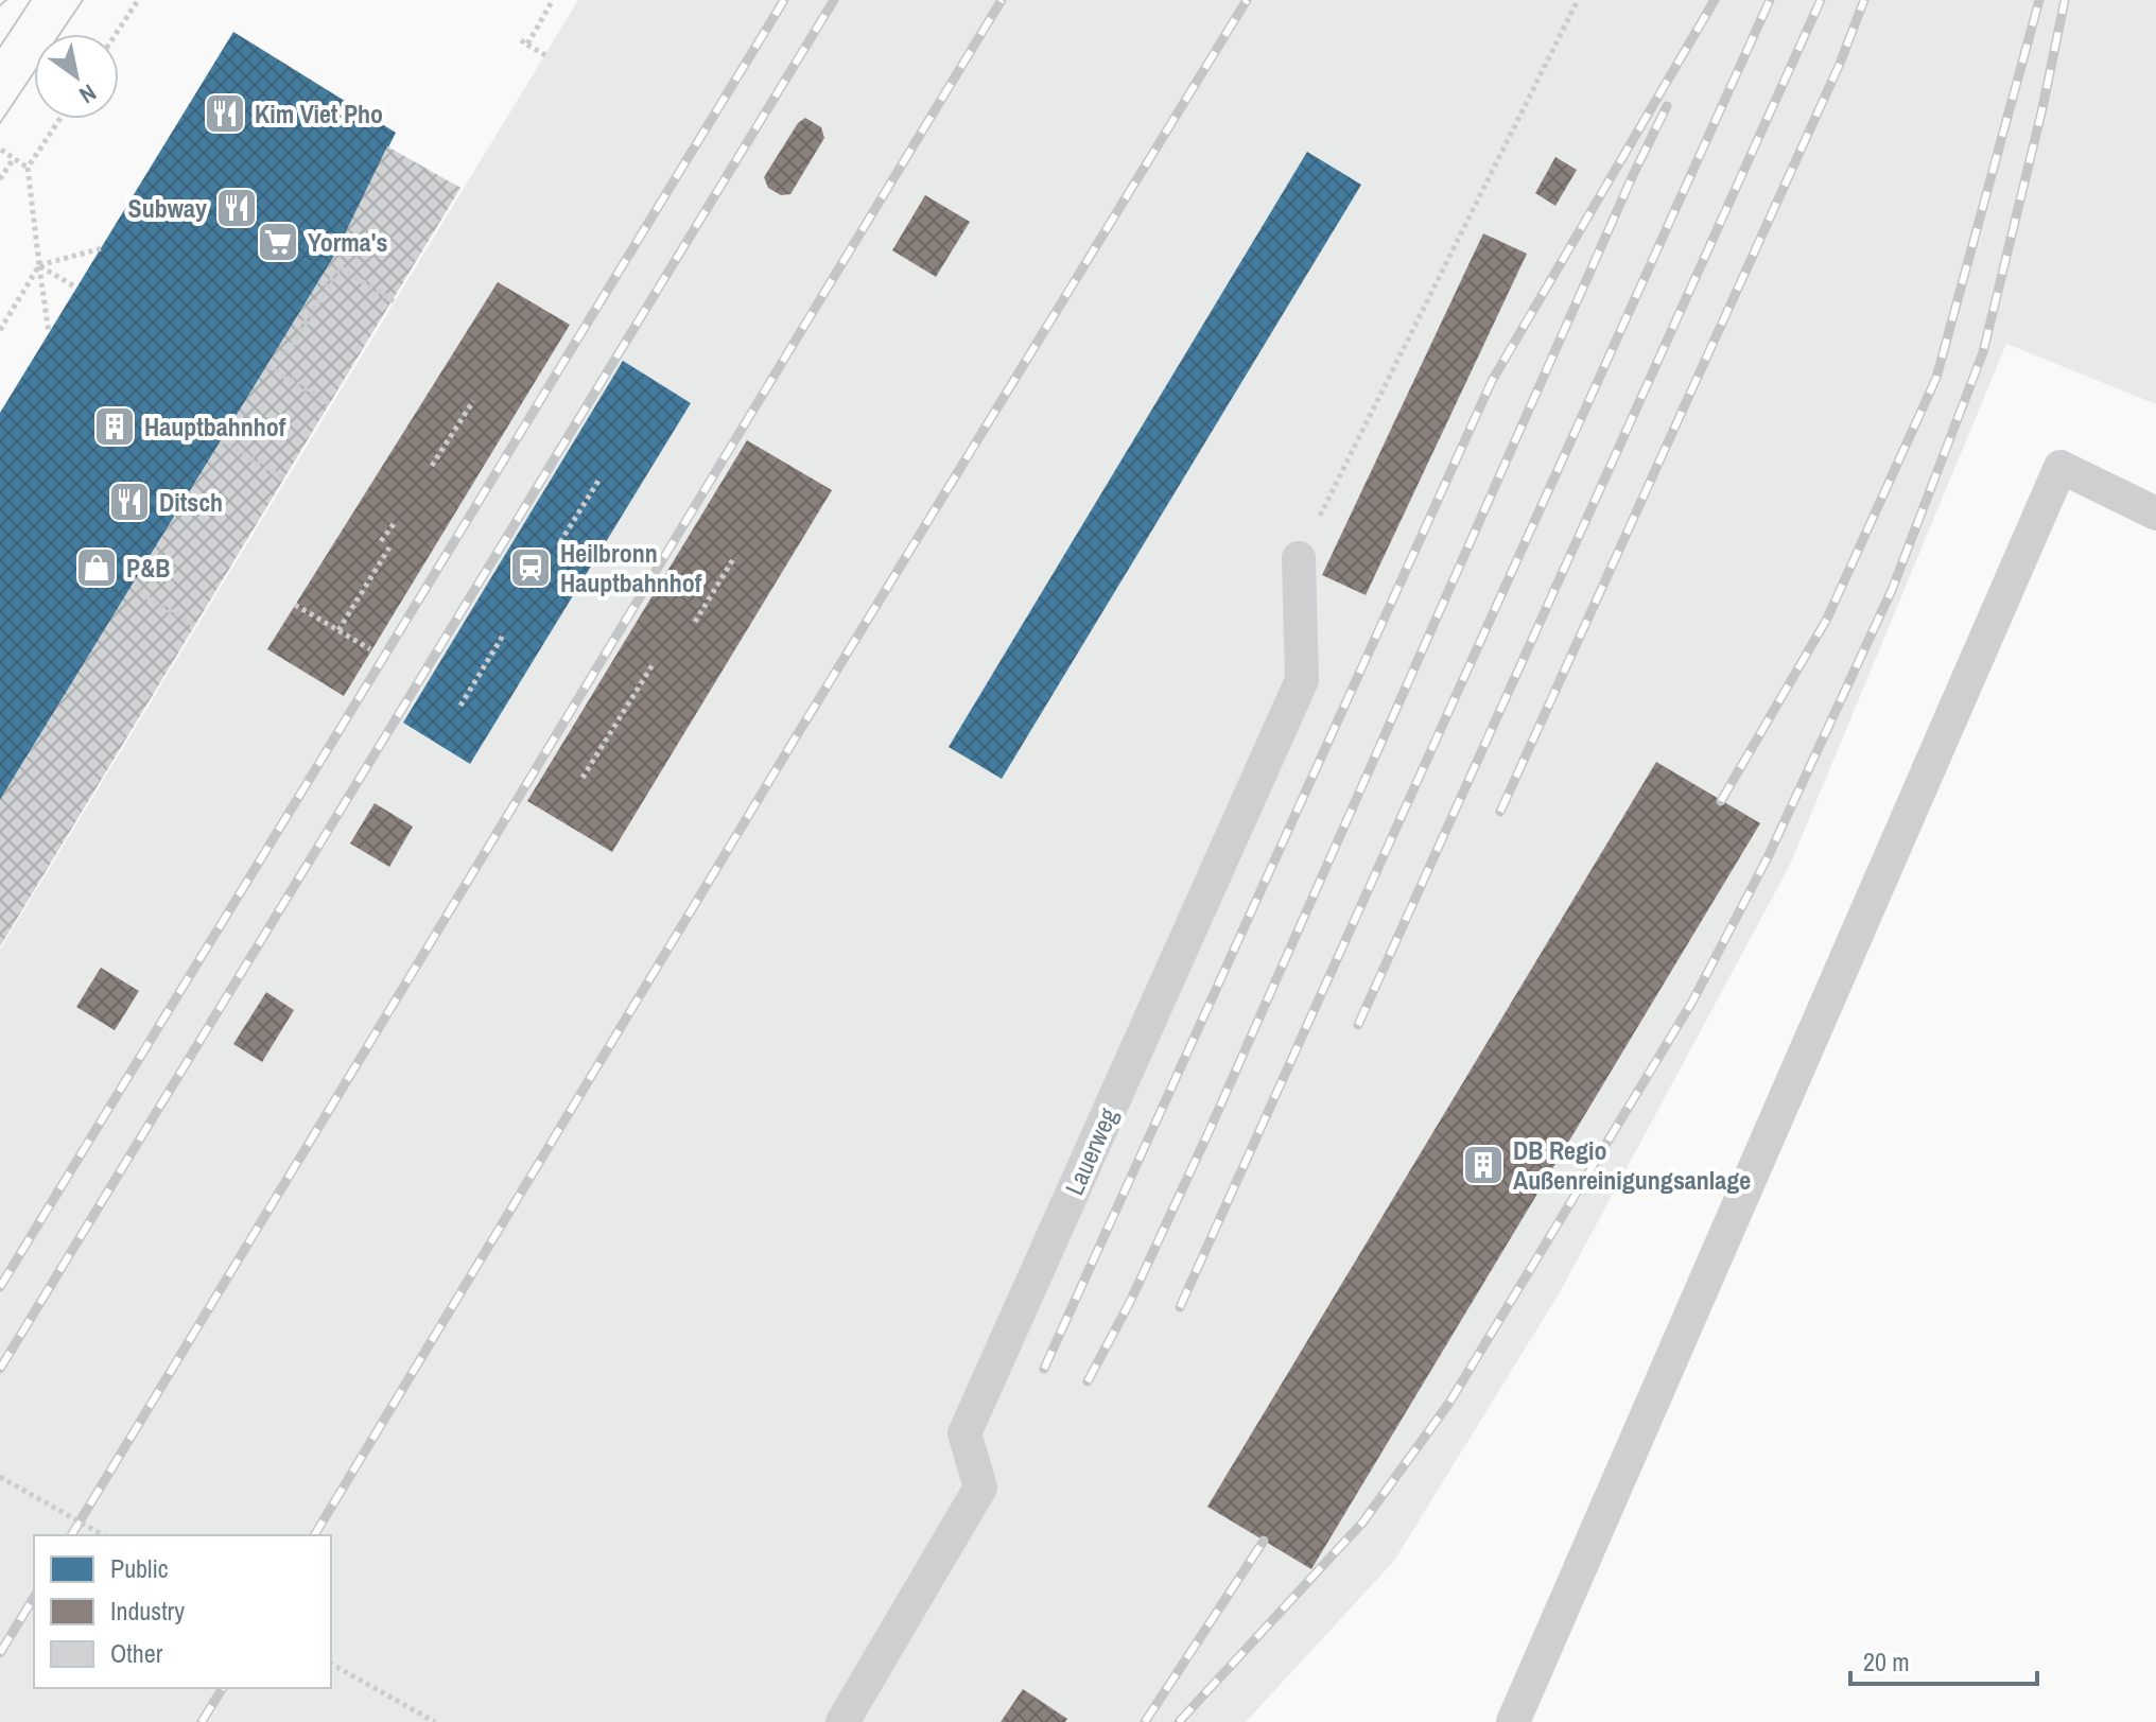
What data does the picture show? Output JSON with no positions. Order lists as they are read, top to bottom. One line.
{"streets":{"lane":["Lauerweg"]},"places":{"restaurant":["Kim Viet Pho","Subway","Ditsch"],"supermarket":["Yorma's"],"building":["Hauptbahnhof","DB Regio Außenreinigungsanlage"],"shop":["P&B"],"station":["Heilbronn Hauptbahnhof"]},"legend":["Public","Industry","Other"],"scale_bar":"20 m","north":"bottom right"}
